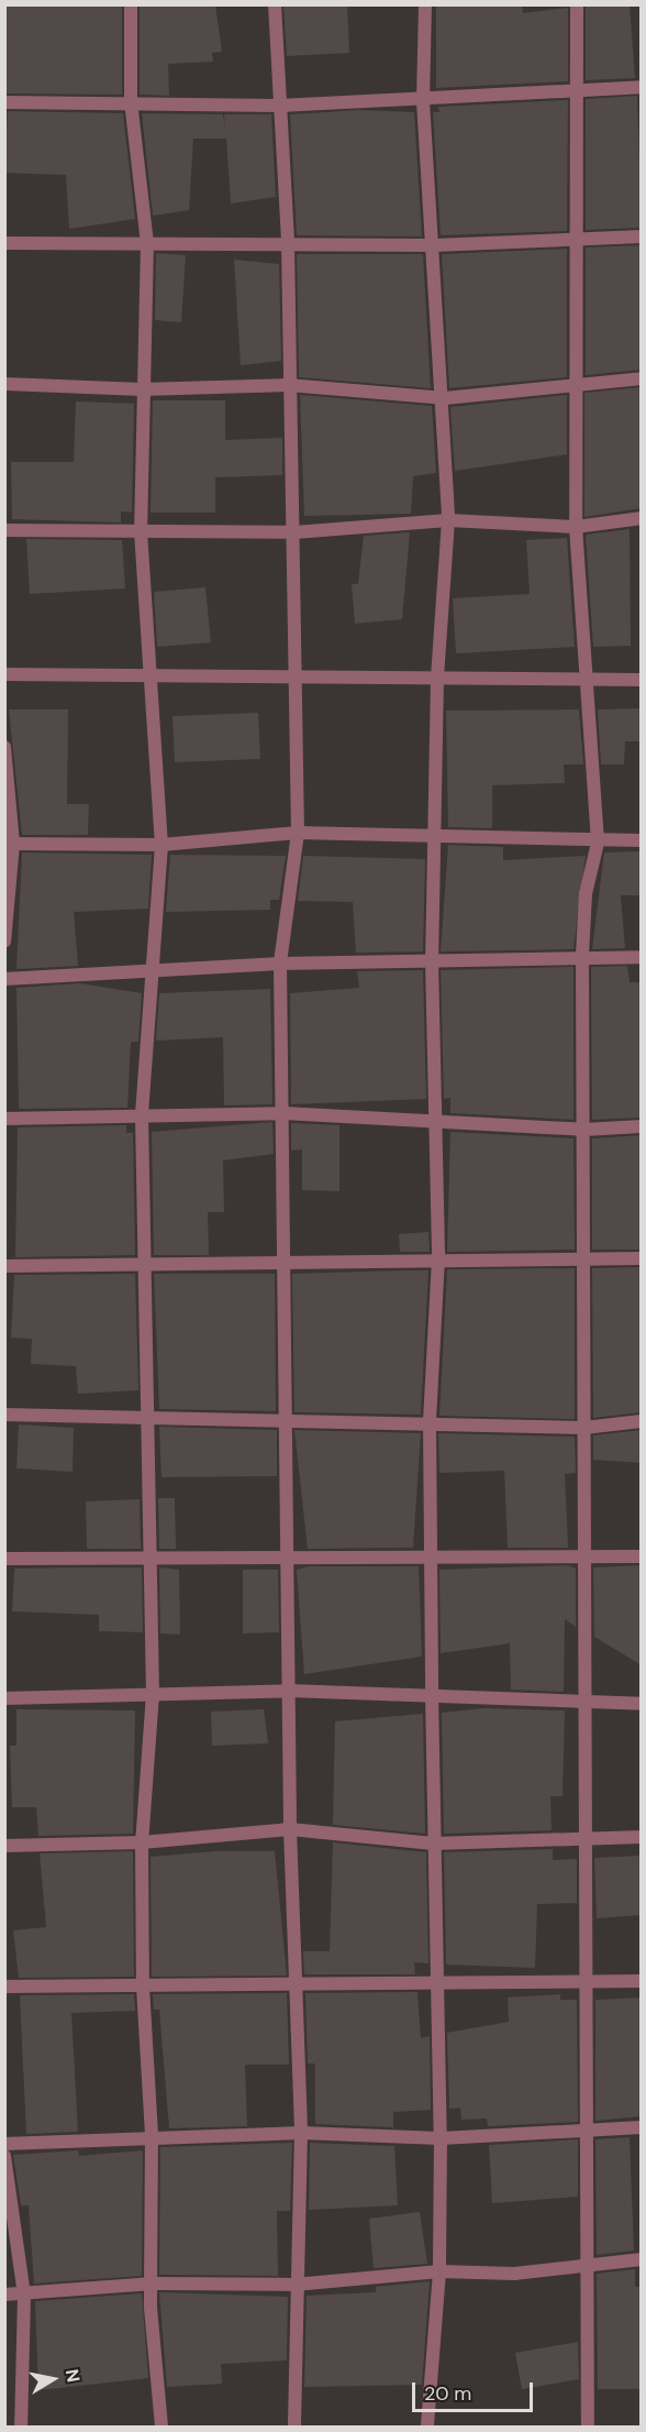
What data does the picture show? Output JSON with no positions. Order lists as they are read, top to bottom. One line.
{"scale_bar":"20 m","north":"right"}
